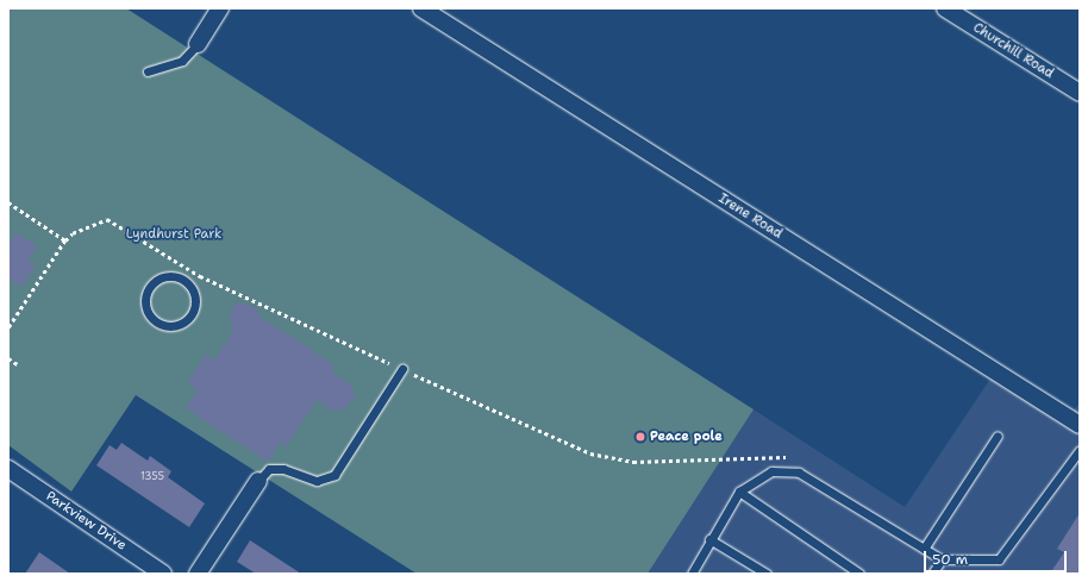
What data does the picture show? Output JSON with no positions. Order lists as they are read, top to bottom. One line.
{"streets":{"street":["Churchill Road","Irene Road","Parkview Drive"]},"parks":["Lyndhurst Park"],"places":["Peace pole"],"house_numbers":["1355"],"scale_bar":"50 m"}
